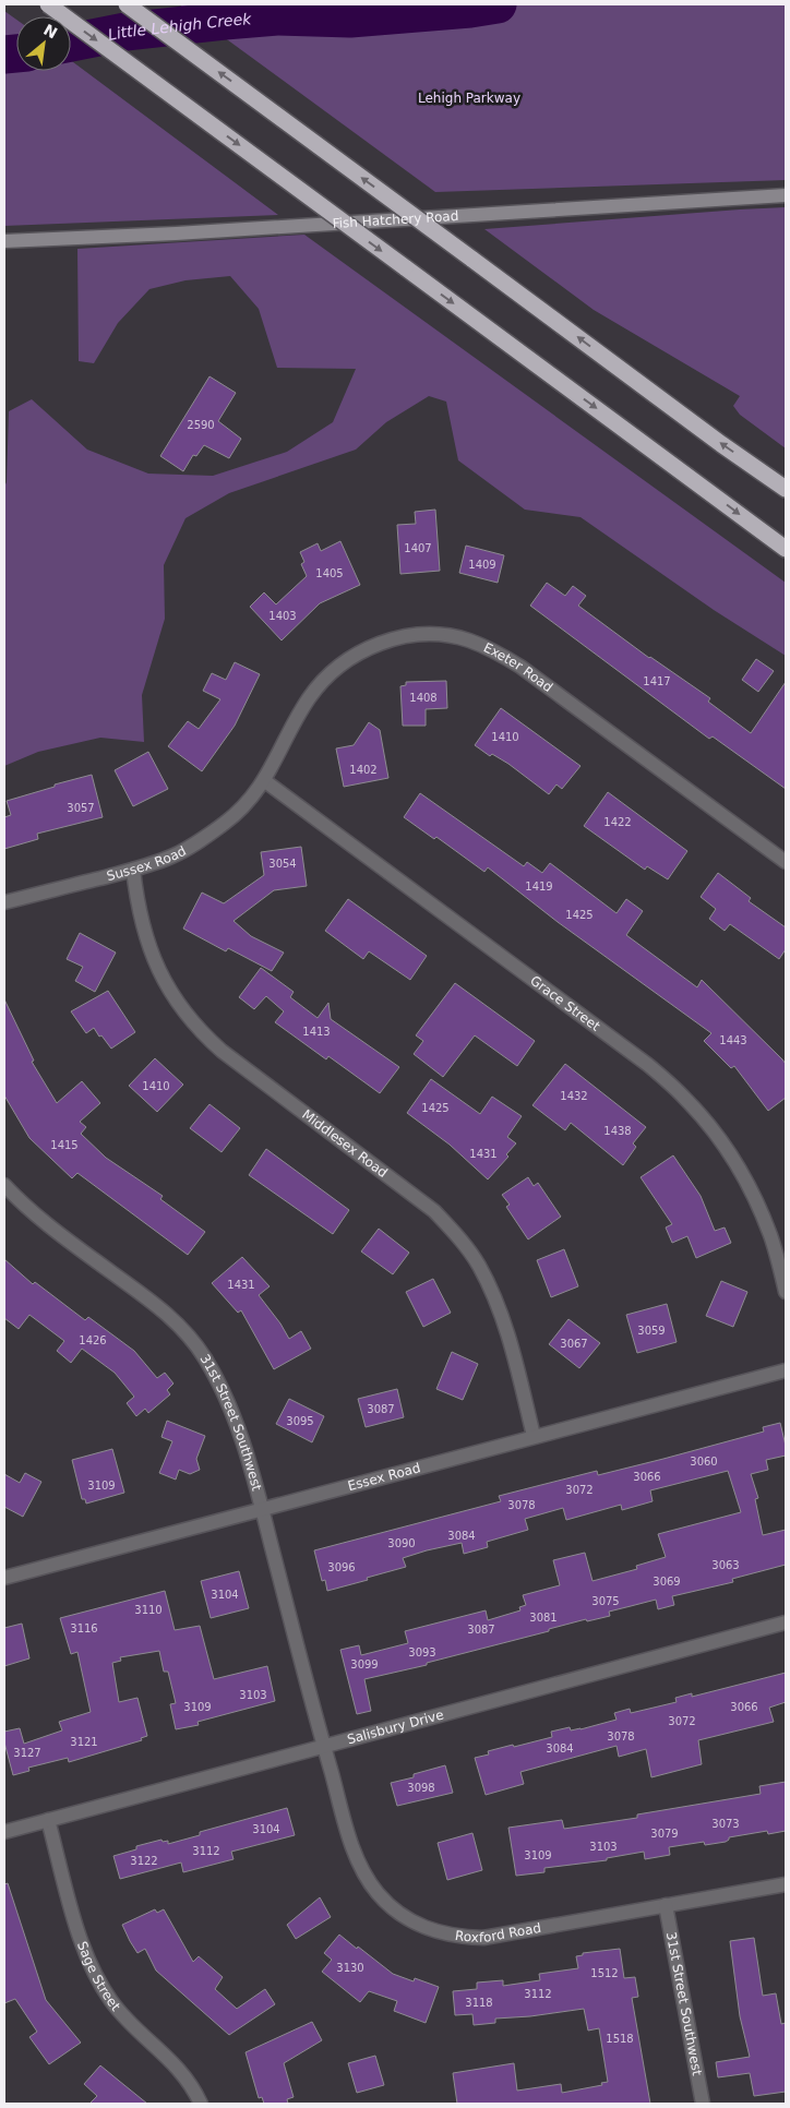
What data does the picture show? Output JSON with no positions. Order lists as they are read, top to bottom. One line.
{"streets":{"street":["Fish Hatchery Road","Exeter Road","Sussex Road","Grace Street","Middlesex Road","31st Street Southwest","Essex Road","Salisbury Drive","Roxford Road","Sage Street"]},"crossings":[["Exeter Road","Sussex Road"],["Exeter Road","Grace Street"],["Sussex Road","Grace Street"],["Sussex Road","Middlesex Road"],["Middlesex Road","Essex Road"],["31st Street Southwest","Essex Road"],["31st Street Southwest","Salisbury Drive"],["31st Street Southwest","Roxford Road"],["Salisbury Drive","Roxford Road"],["Salisbury Drive","Sage Street"]],"water":["Little Lehigh Creek"],"parks":["Lehigh Parkway"],"house_numbers":["2590","1407","1409","1405","1403","1417","1408","1410","1402","3057","1422","3054","1419","1425","1413","1443","1410","1432","1425","1438","1415","1431","1431","3059","1426","3067","3087","3095","3060","3066","3109","3072","3078","3084","3090","3063","3096","3069","3104","3075","3110","3081","3116","3087","3093","3099","3103","3109","3066","3072","3078","3121","3084","3127","3098","3073","3104","3079","3103","3112","3109","3122","3130","1512","3112","3118","1518"],"north":"top right"}
